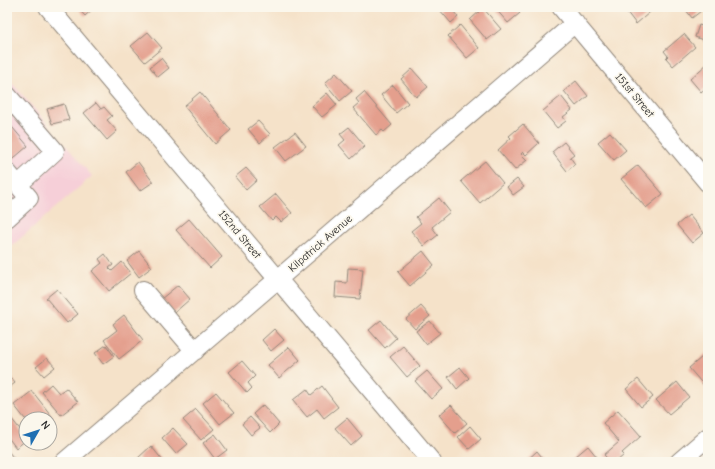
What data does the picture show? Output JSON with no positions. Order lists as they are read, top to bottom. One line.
{"streets":{"street":["151st Street","152nd Street","Kilpatrick Avenue"]},"crossings":[["151st Street","Kilpatrick Avenue"],["152nd Street","Kilpatrick Avenue"]],"north":"top right"}
